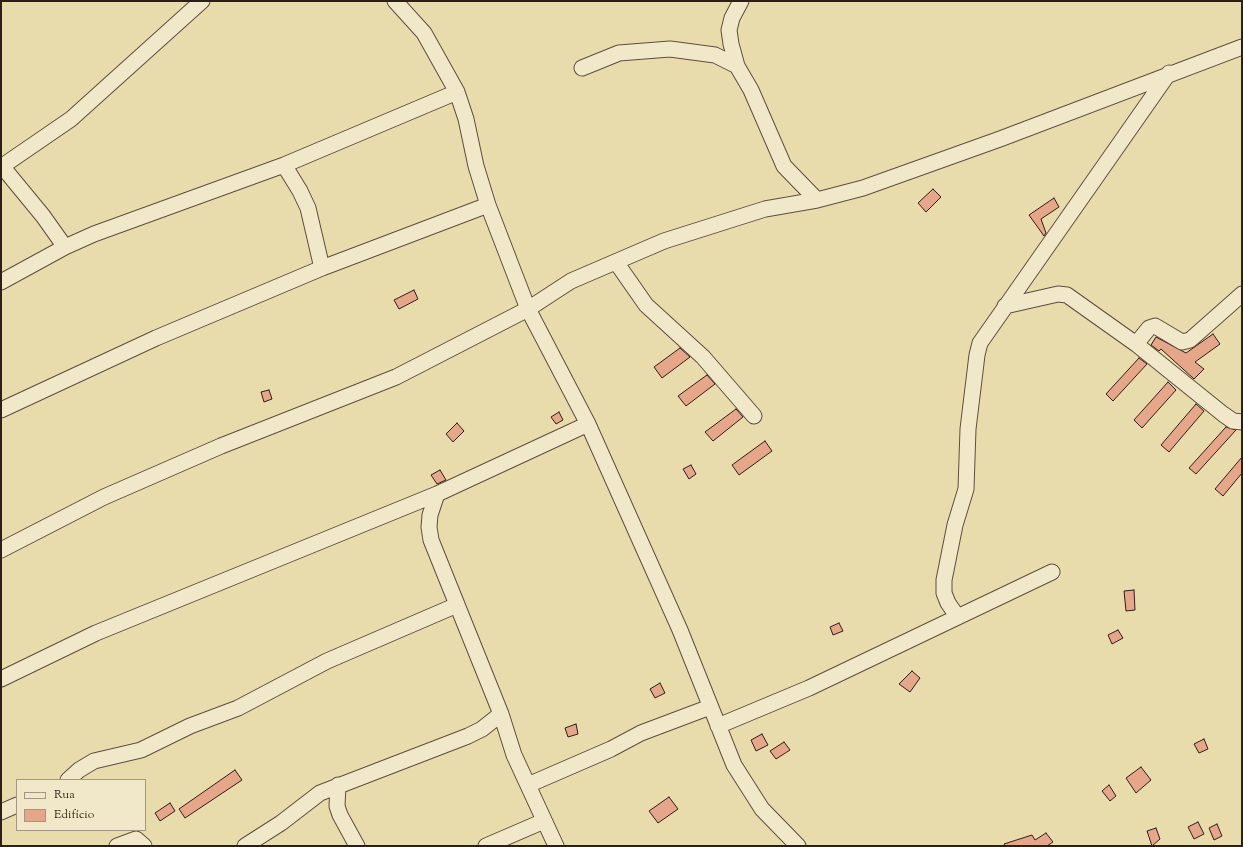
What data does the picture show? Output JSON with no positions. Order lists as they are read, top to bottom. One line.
{"legend":["Rua","Edifício"]}
